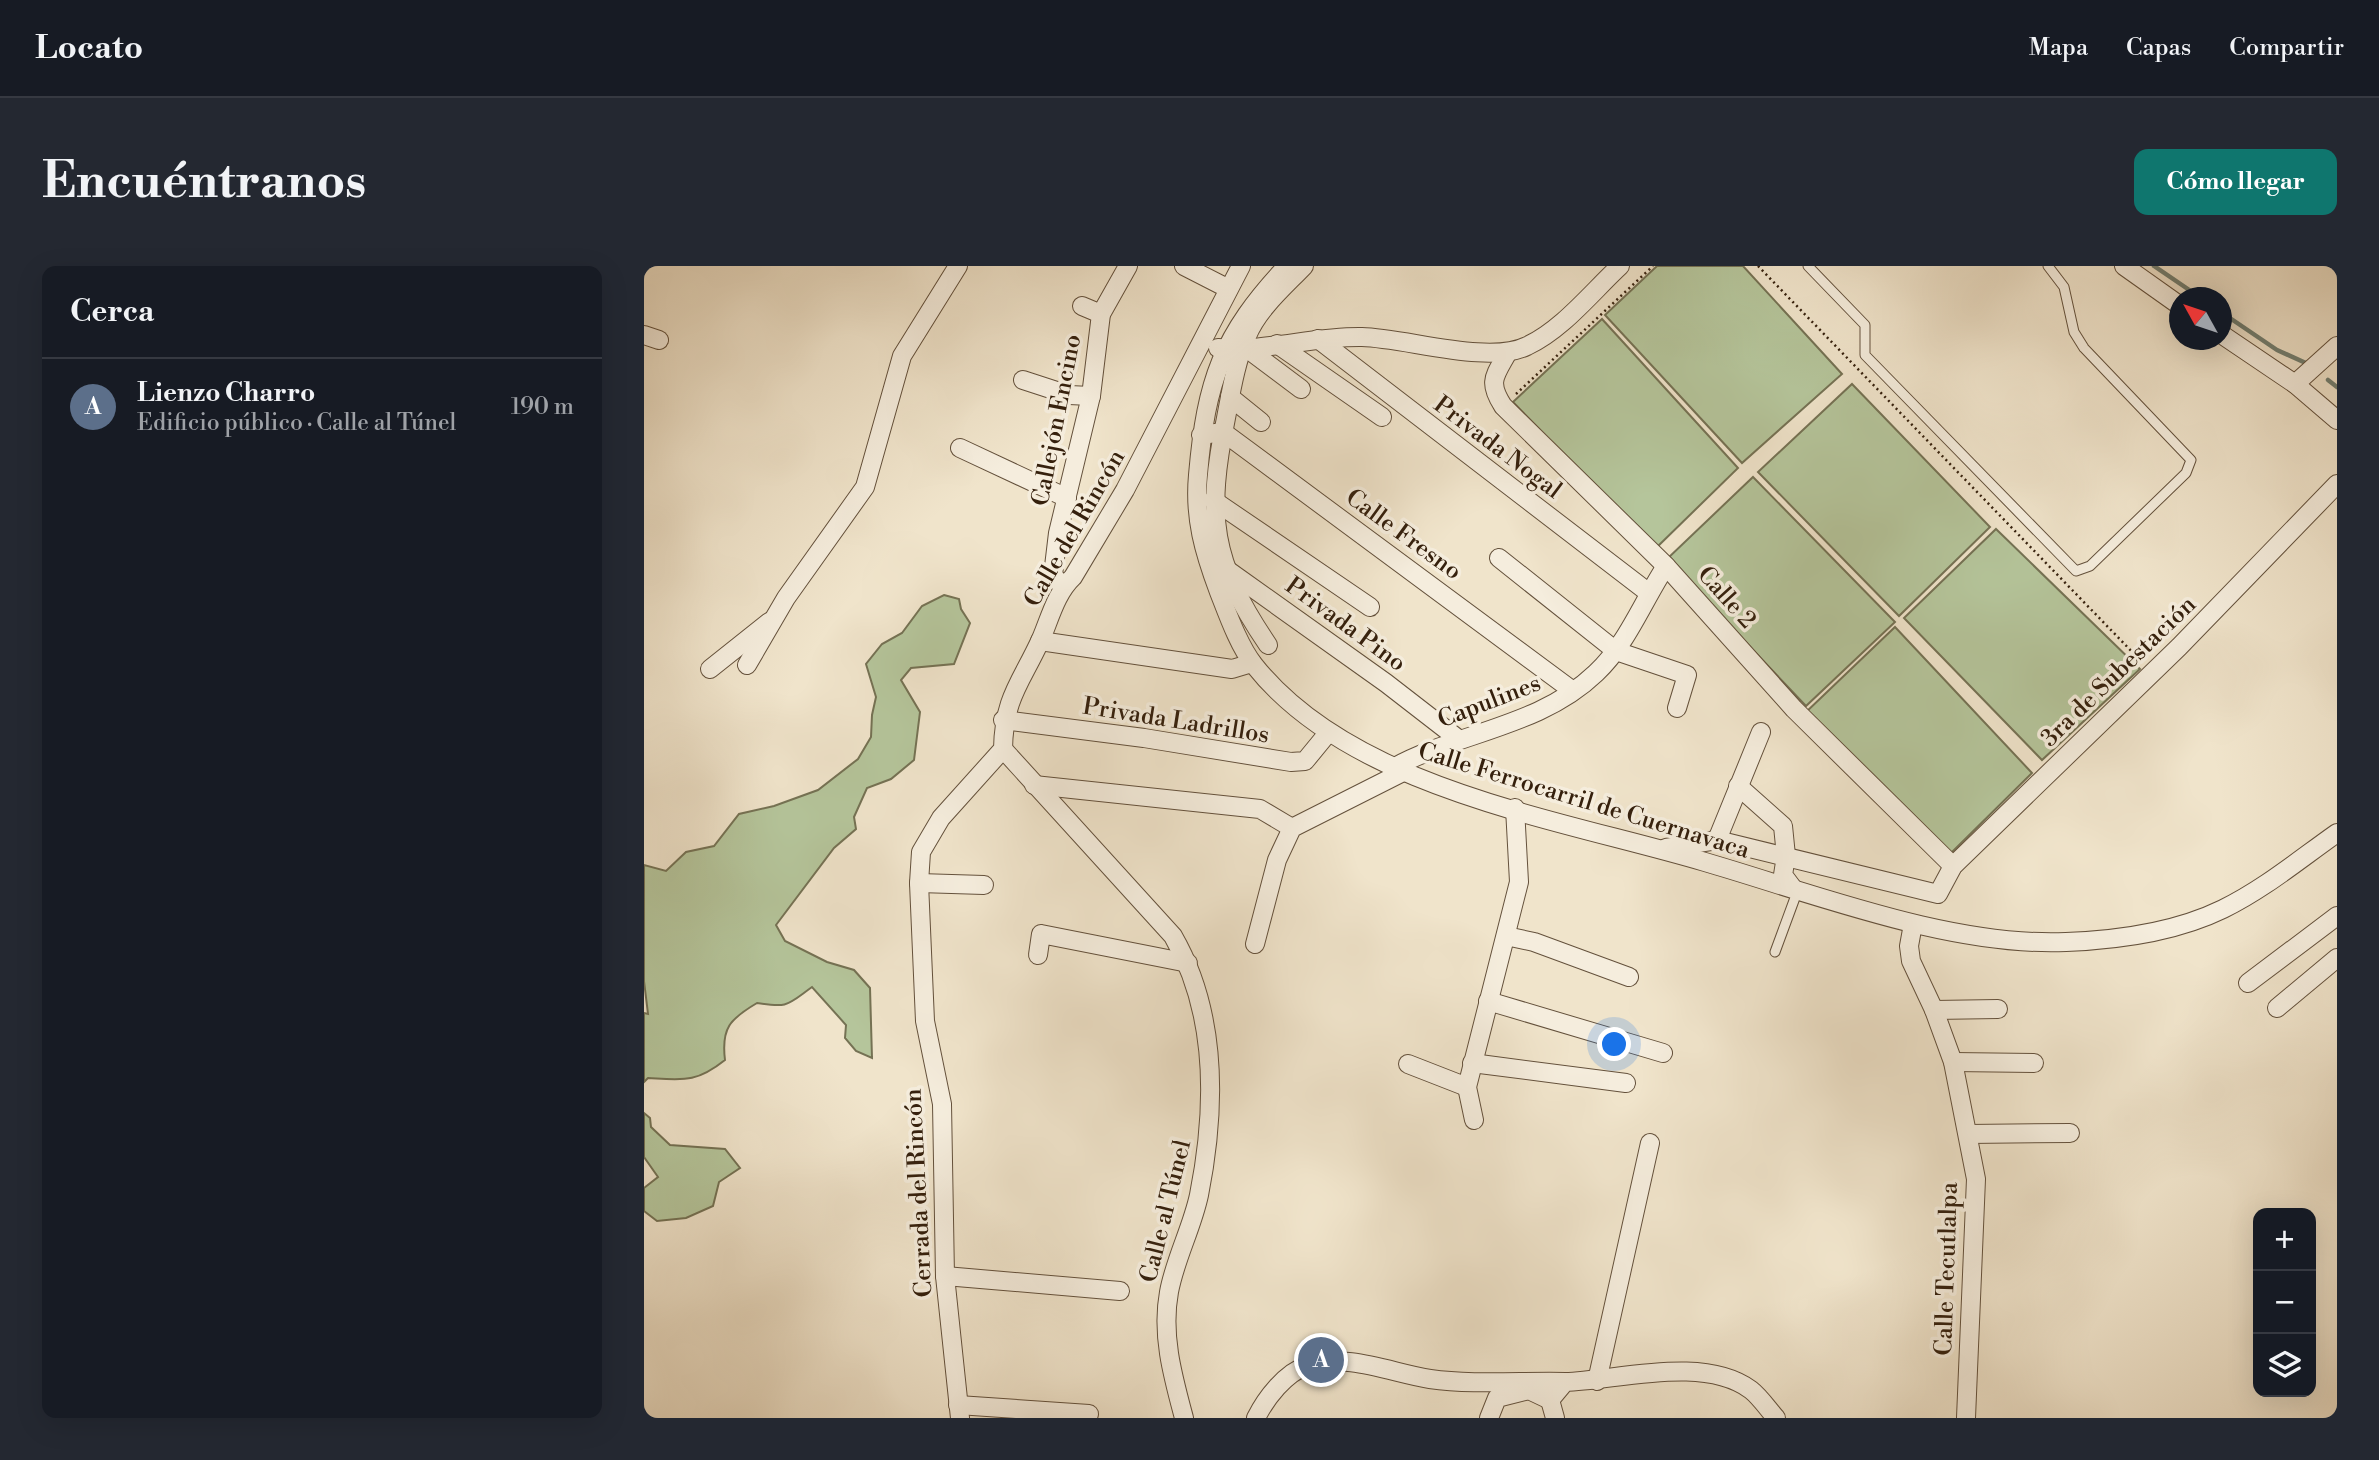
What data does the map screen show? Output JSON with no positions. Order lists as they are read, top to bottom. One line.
{"streets":{"street":["Callejón Encino","Privada Nogal","Calle del Rincón","Calle Fresno","Calle 2","Privada Pino","3ra de Subestación","Capulines","Privada Ladrillos","Calle Ferrocarril de Cuernavaca","Cerrada del Rincón","Calle al Túnel","Calle Tecutlalpa"]},"crossings":[["Callejón Encino","Calle del Rincón"],["Privada Nogal","Capulines"],["Calle del Rincón","Privada Ladrillos"],["Calle del Rincón","Calle al Túnel"],["Calle Fresno","Capulines"],["Calle 2","3ra de Subestación"],["Calle 2","Capulines"],["Privada Pino","Capulines"],["Privada Pino","Calle Ferrocarril de Cuernavaca"],["Capulines","Calle Ferrocarril de Cuernavaca"],["Privada Ladrillos","Calle Ferrocarril de Cuernavaca"],["Calle Ferrocarril de Cuernavaca","Calle Tecutlalpa"]],"north":"top left","page":{"header":"Locato","nav":["Mapa","Capas","Compartir"],"buttons":"Cómo llegar","title":"Encuéntranos","heading":"Cerca","list":[{"mark":"A","name":"Lienzo Charro","note":"Edificio público · Calle al Túnel","value":"190 m"}],"map_buttons":["+","−"],"pins":"A"}}
